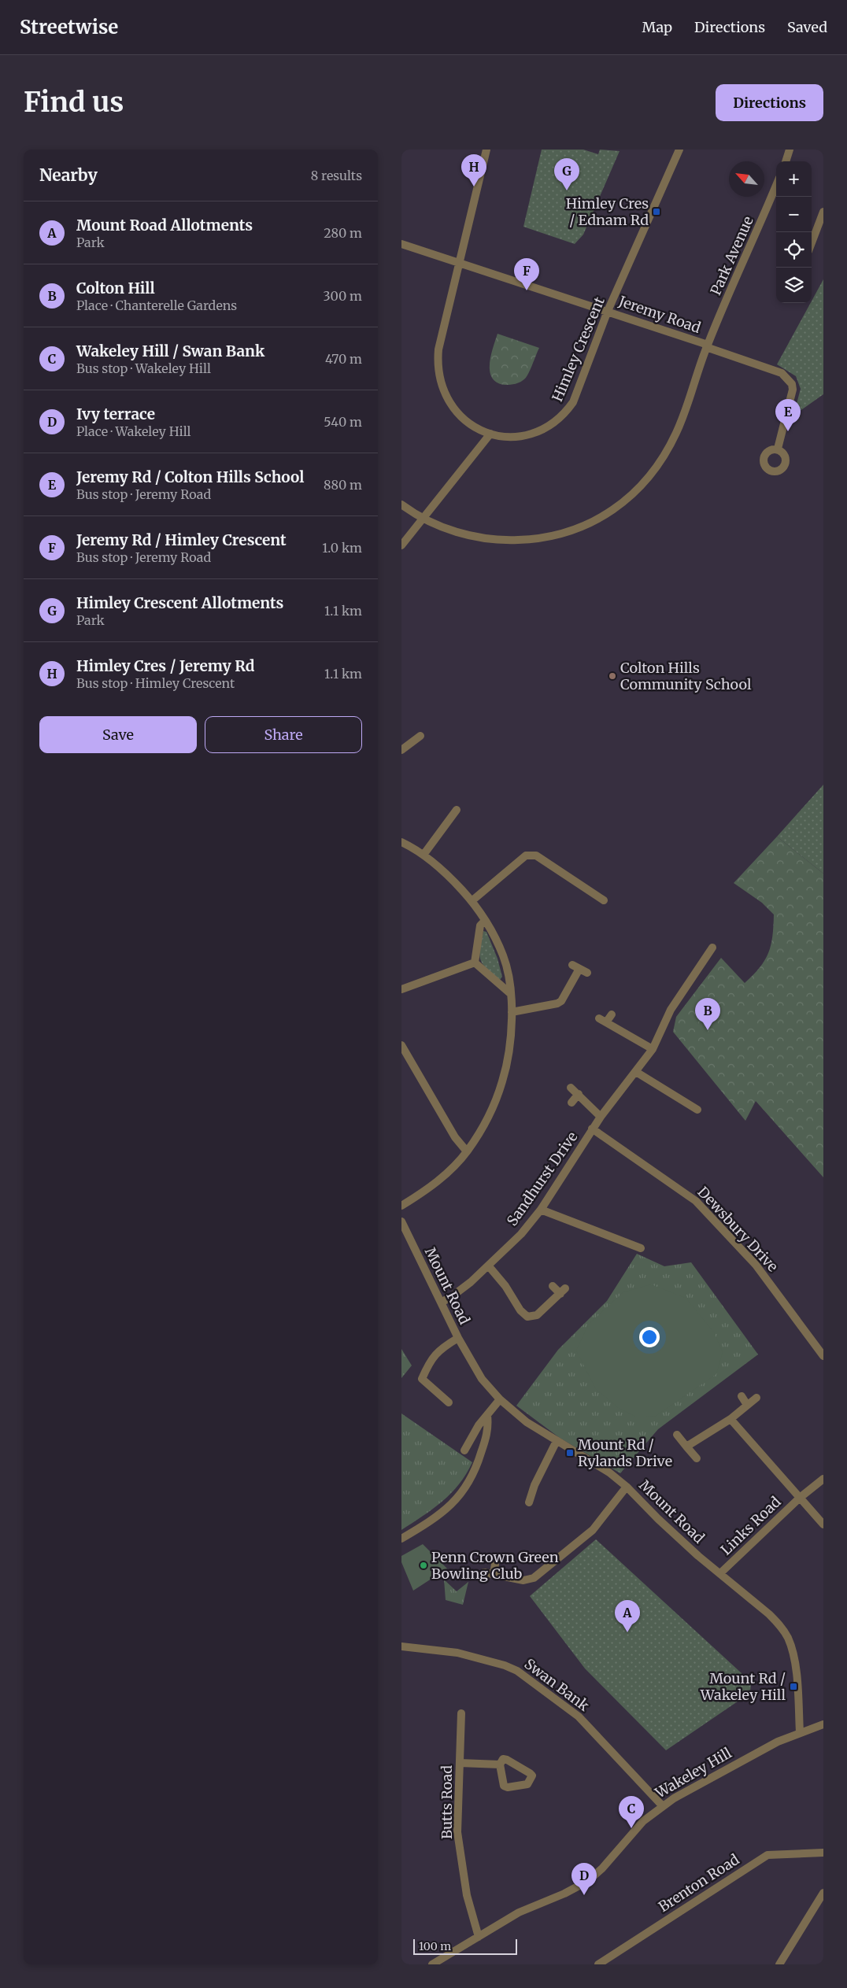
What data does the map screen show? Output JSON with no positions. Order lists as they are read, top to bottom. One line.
{"streets":{"street":["Park Avenue","Jeremy Road","Himley Crescent","Sandhurst Drive","Dewsbury Drive","Mount Road","Links Road","Swan Bank","Wakeley Hill","Butts Road","Brenton Road"]},"crossings":[["Park Avenue","Jeremy Road"],["Jeremy Road","Himley Crescent"],["Sandhurst Drive","Dewsbury Drive"],["Sandhurst Drive","Mount Road"],["Mount Road","Links Road"],["Mount Road","Wakeley Hill"],["Swan Bank","Wakeley Hill"],["Wakeley Hill","Butts Road"]],"places":{"transit":["Himley Cres / Ednam Rd","Mount Rd / Rylands Drive","Mount Rd / Wakeley Hill"],"other":["Colton Hills Community School","Penn Crown Green Bowling Club"]},"scale_bar":"100 m","north":"top left","page":{"header":"Streetwise","nav":["Map","Directions","Saved"],"buttons":["Directions",["Save","Share"]],"title":"Find us","heading":["Nearby","8 results"],"pins":["H","G","F","E","B","A","C","D"],"map_buttons":["+","−"],"list":[{"mark":"A","name":"Mount Road Allotments","note":"Park","value":"280 m"},{"mark":"B","name":"Colton Hill","note":"Place · Chanterelle Gardens","value":"300 m"},{"mark":"C","name":"Wakeley Hill / Swan Bank","note":"Bus stop · Wakeley Hill","value":"470 m"},{"mark":"D","name":"Ivy terrace","note":"Place · Wakeley Hill","value":"540 m"},{"mark":"E","name":"Jeremy Rd / Colton Hills School","note":"Bus stop · Jeremy Road","value":"880 m"},{"mark":"F","name":"Jeremy Rd / Himley Crescent","note":"Bus stop · Jeremy Road","value":"1.0 km"},{"mark":"G","name":"Himley Crescent Allotments","note":"Park","value":"1.1 km"},{"mark":"H","name":"Himley Cres / Jeremy Rd","note":"Bus stop · Himley Crescent","value":"1.1 km"}],"scale":"100 m"}}
